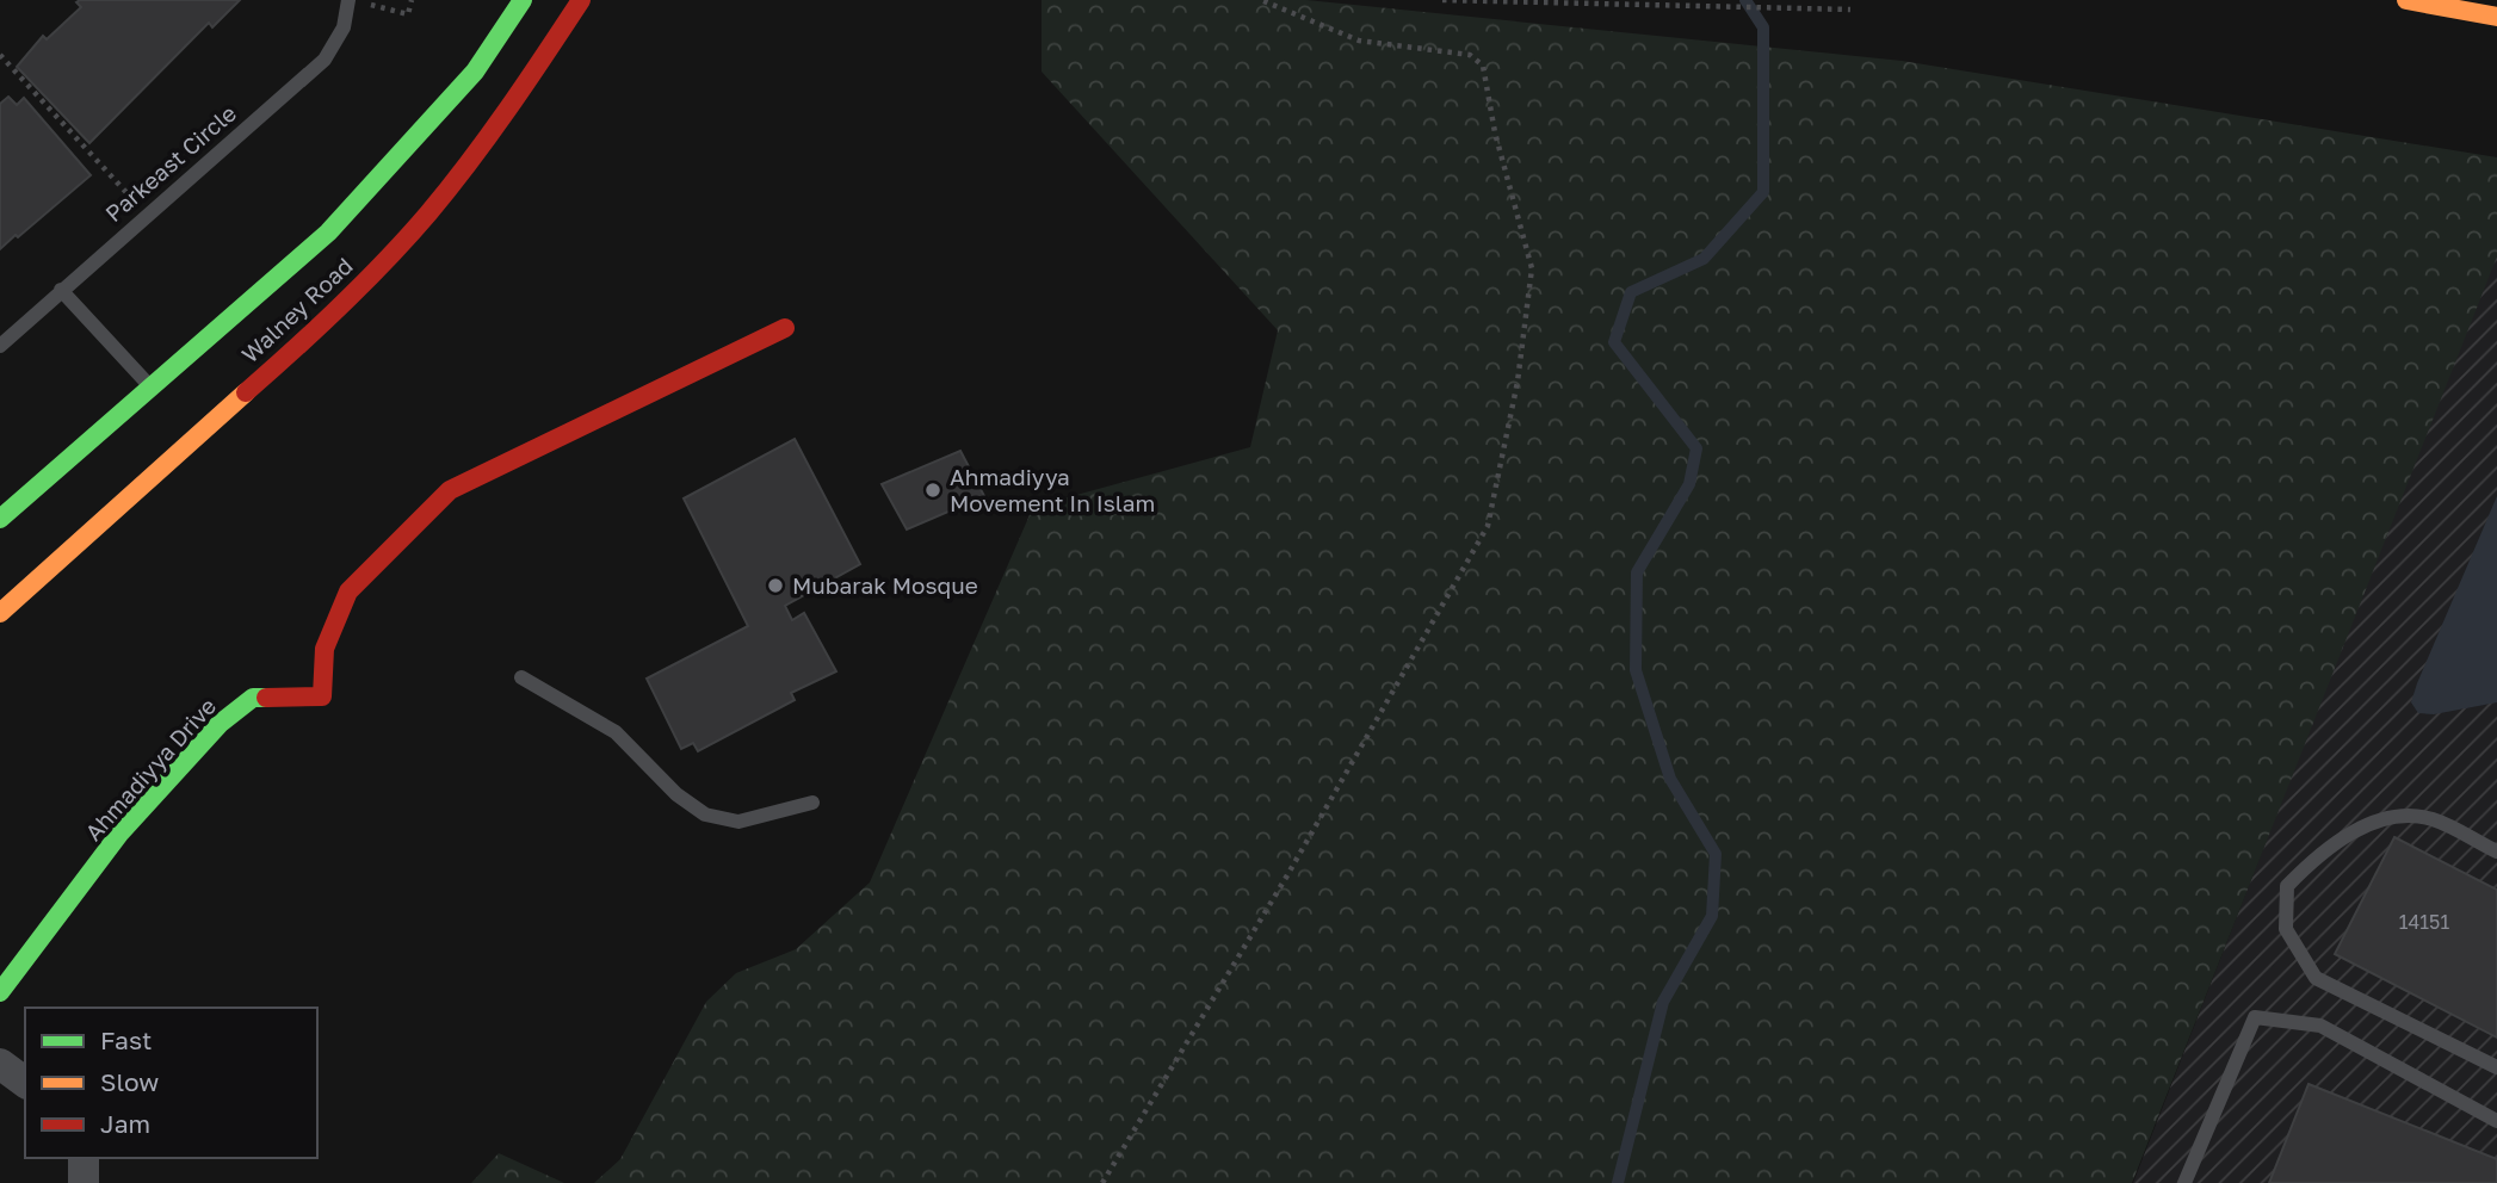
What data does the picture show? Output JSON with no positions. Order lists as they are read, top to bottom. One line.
{"streets":{"main road":["Walney Road","Ahmadiyya Drive"],"lane":["Parkeast Circle"]},"places":["Ahmadiyya Movement In Islam","Mubarak Mosque"],"house_numbers":["14151"],"legend":["Fast","Slow","Jam"]}
